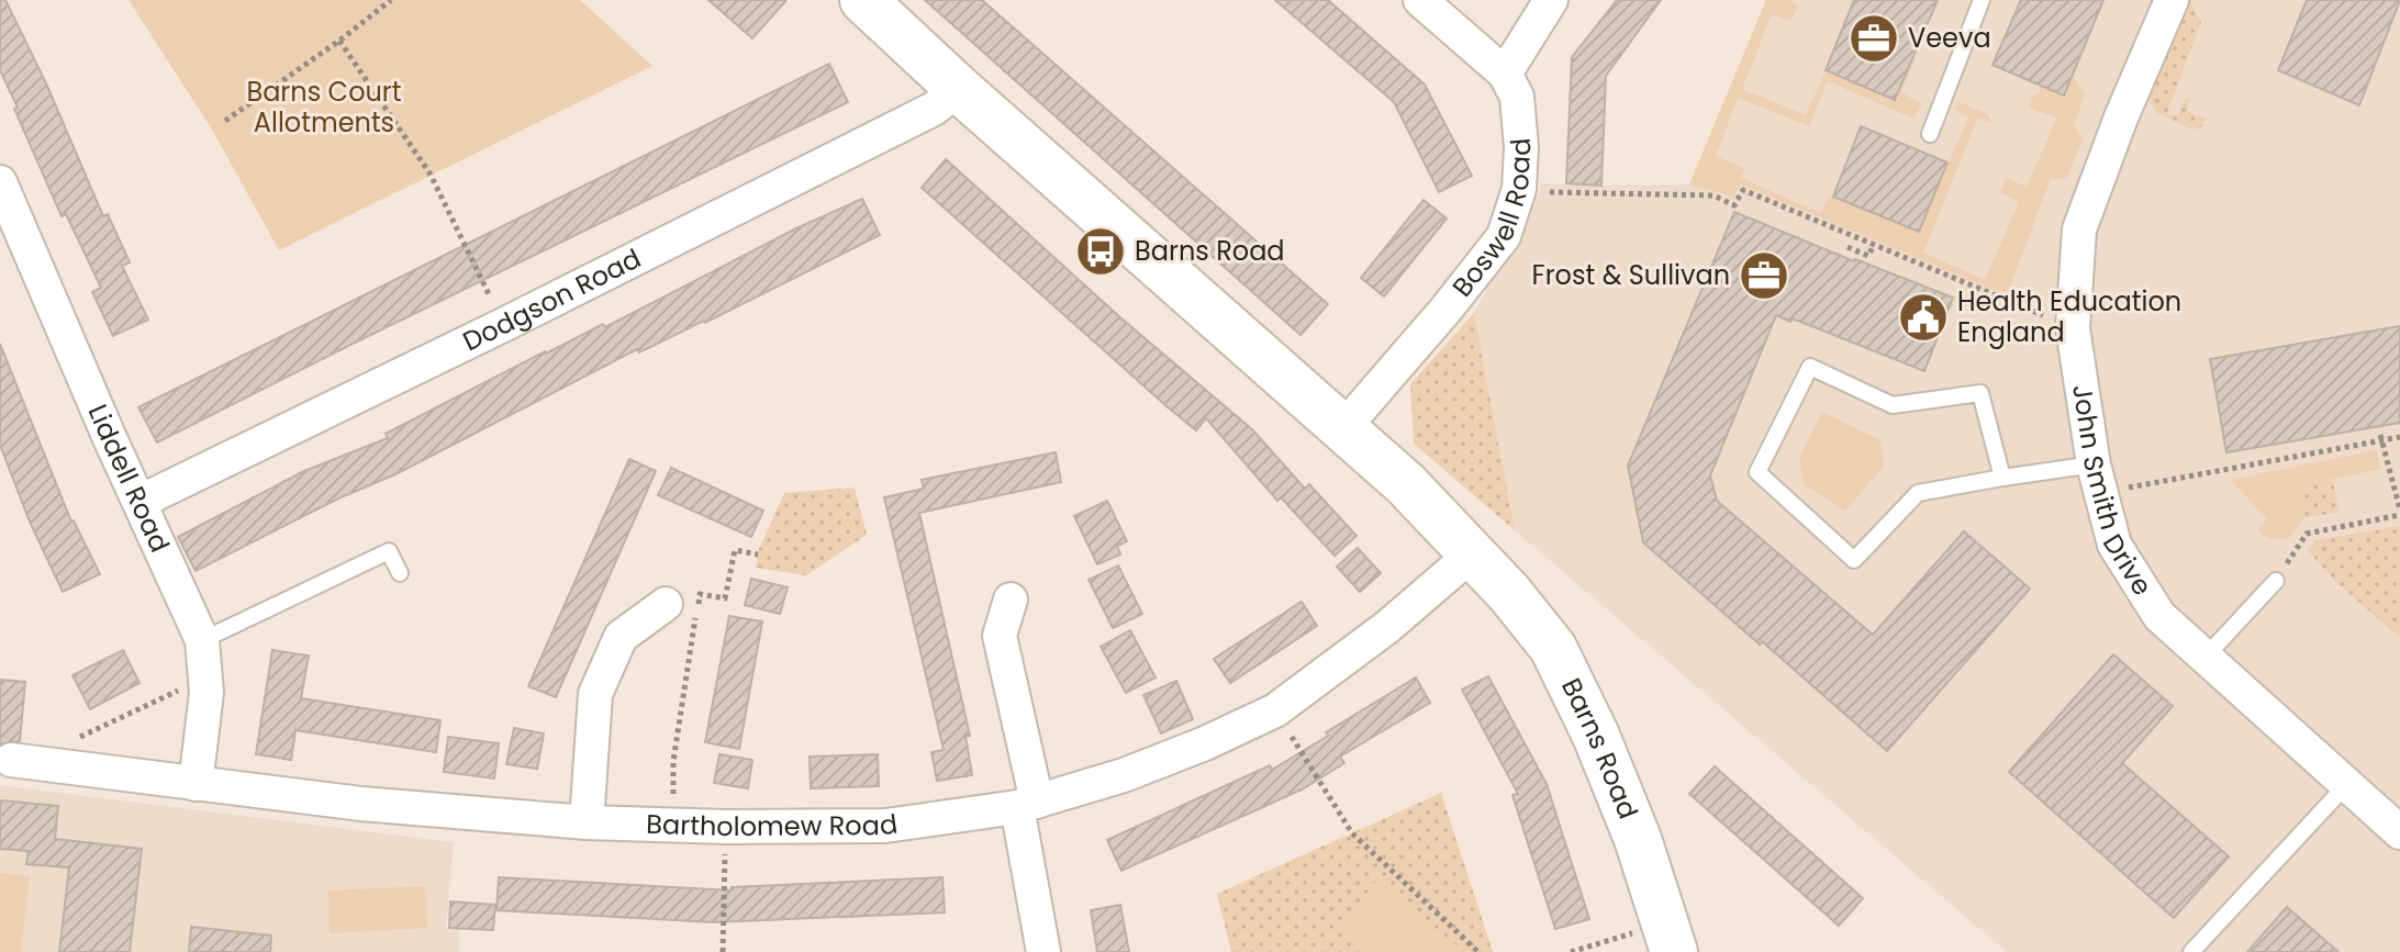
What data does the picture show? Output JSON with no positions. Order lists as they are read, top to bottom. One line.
{"streets":{"street":["Boswell Road","Dodgson Road","Liddell Road","John Smith Drive","Barns Road","Bartholomew Road"]},"crossings":[["Boswell Road","Barns Road"],["Dodgson Road","Liddell Road"],["Dodgson Road","Barns Road"],["Liddell Road","Bartholomew Road"],["Barns Road","Bartholomew Road"]],"parks":["Barns Court Allotments"],"places":{"office":["Veeva","Frost & Sullivan"],"bus stop":["Barns Road"],"public building":["Health Education England"]}}
